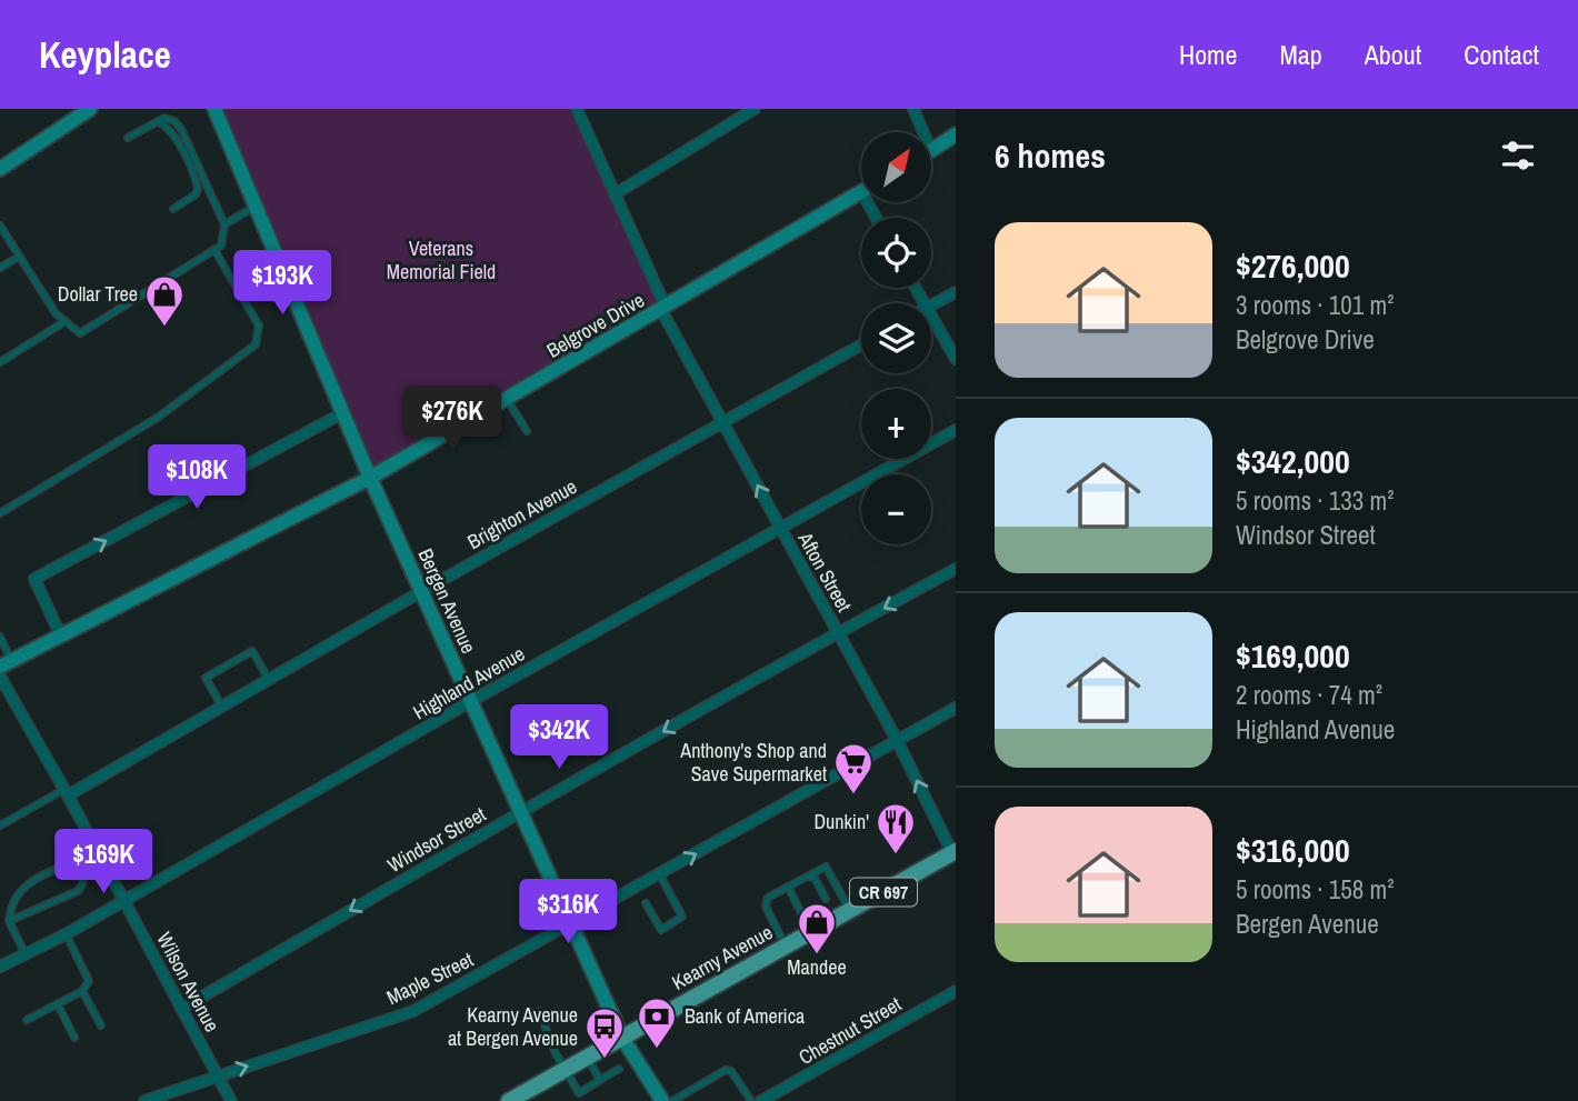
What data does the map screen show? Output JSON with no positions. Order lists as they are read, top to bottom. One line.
{"streets":{"main road":["CR 697","Kearny Avenue"],"street":["Belgrove Drive","Brighton Avenue","Afton Street","Bergen Avenue","Highland Avenue","Windsor Street","Maple Street","Wilson Avenue","Chestnut Street"]},"crossings":[["Belgrove Drive","Afton Street"],["Belgrove Drive","Bergen Avenue"],["Brighton Avenue","Afton Street"],["Brighton Avenue","Bergen Avenue"],["Brighton Avenue","Wilson Avenue"],["Afton Street","Highland Avenue"],["Afton Street","Windsor Street"],["Afton Street","Kearny Avenue"],["Afton Street","Maple Street"],["Bergen Avenue","Highland Avenue"],["Bergen Avenue","Windsor Street"],["Bergen Avenue","Kearny Avenue"],["Bergen Avenue","Maple Street"],["Highland Avenue","Wilson Avenue"],["Windsor Street","Wilson Avenue"],["Maple Street","Wilson Avenue"]],"one_way":["Windsor Street","Maple Street"],"parks":["Veterans Memorial Field"],"places":{"shop":["Dollar Tree","Mandee"],"supermarket":["Anthony's Shop and Save Supermarket"],"restaurant":["Dunkin'"],"bank":["Bank of America"],"bus stop":["Kearny Avenue at Bergen Avenue"]},"north":"top right","page":{"header":"Keyplace","nav":["Home","Map","About","Contact"],"heading":"6 homes","map_buttons":["+","−"],"list":[{"name":"$276,000","note":"3 rooms · 101 m² · Belgrove Drive"},{"name":"$342,000","note":"5 rooms · 133 m² · Windsor Street"},{"name":"$169,000","note":"2 rooms · 74 m² · Highland Avenue"},{"name":"$316,000","note":"5 rooms · 158 m² · Bergen Avenue"}],"price":["$193K","$276K","$108K","$342K","$169K","$316K"]}}
